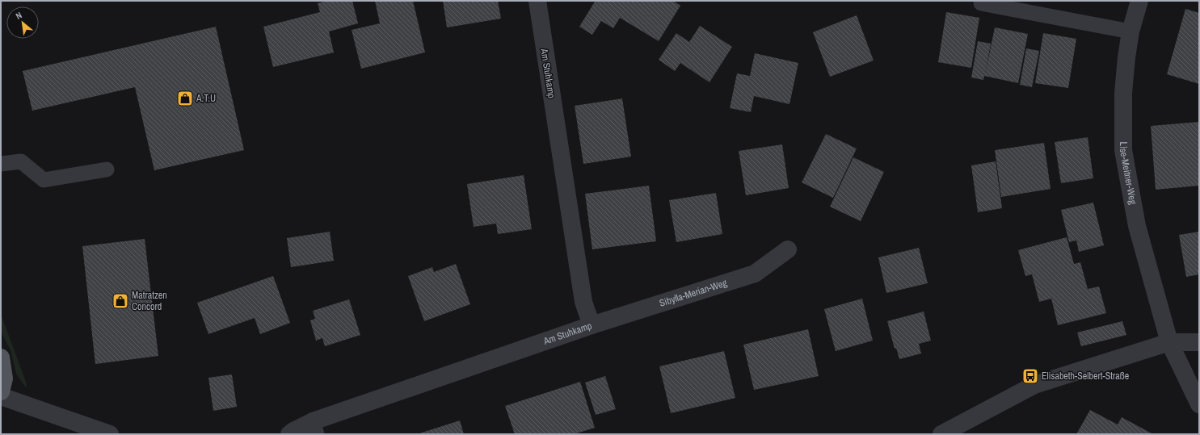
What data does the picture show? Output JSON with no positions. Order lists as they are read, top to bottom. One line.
{"streets":{"street":["Am Stuhkamp","Lise-Meitner-Weg","Sibylla-Merian-Weg"]},"crossings":[["Am Stuhkamp","Sibylla-Merian-Weg"]],"places":{"shop":["A.T.U","Matratzen Concord"],"bus stop":["Elisabeth-Selbert-Straße"]},"north":"top left"}
